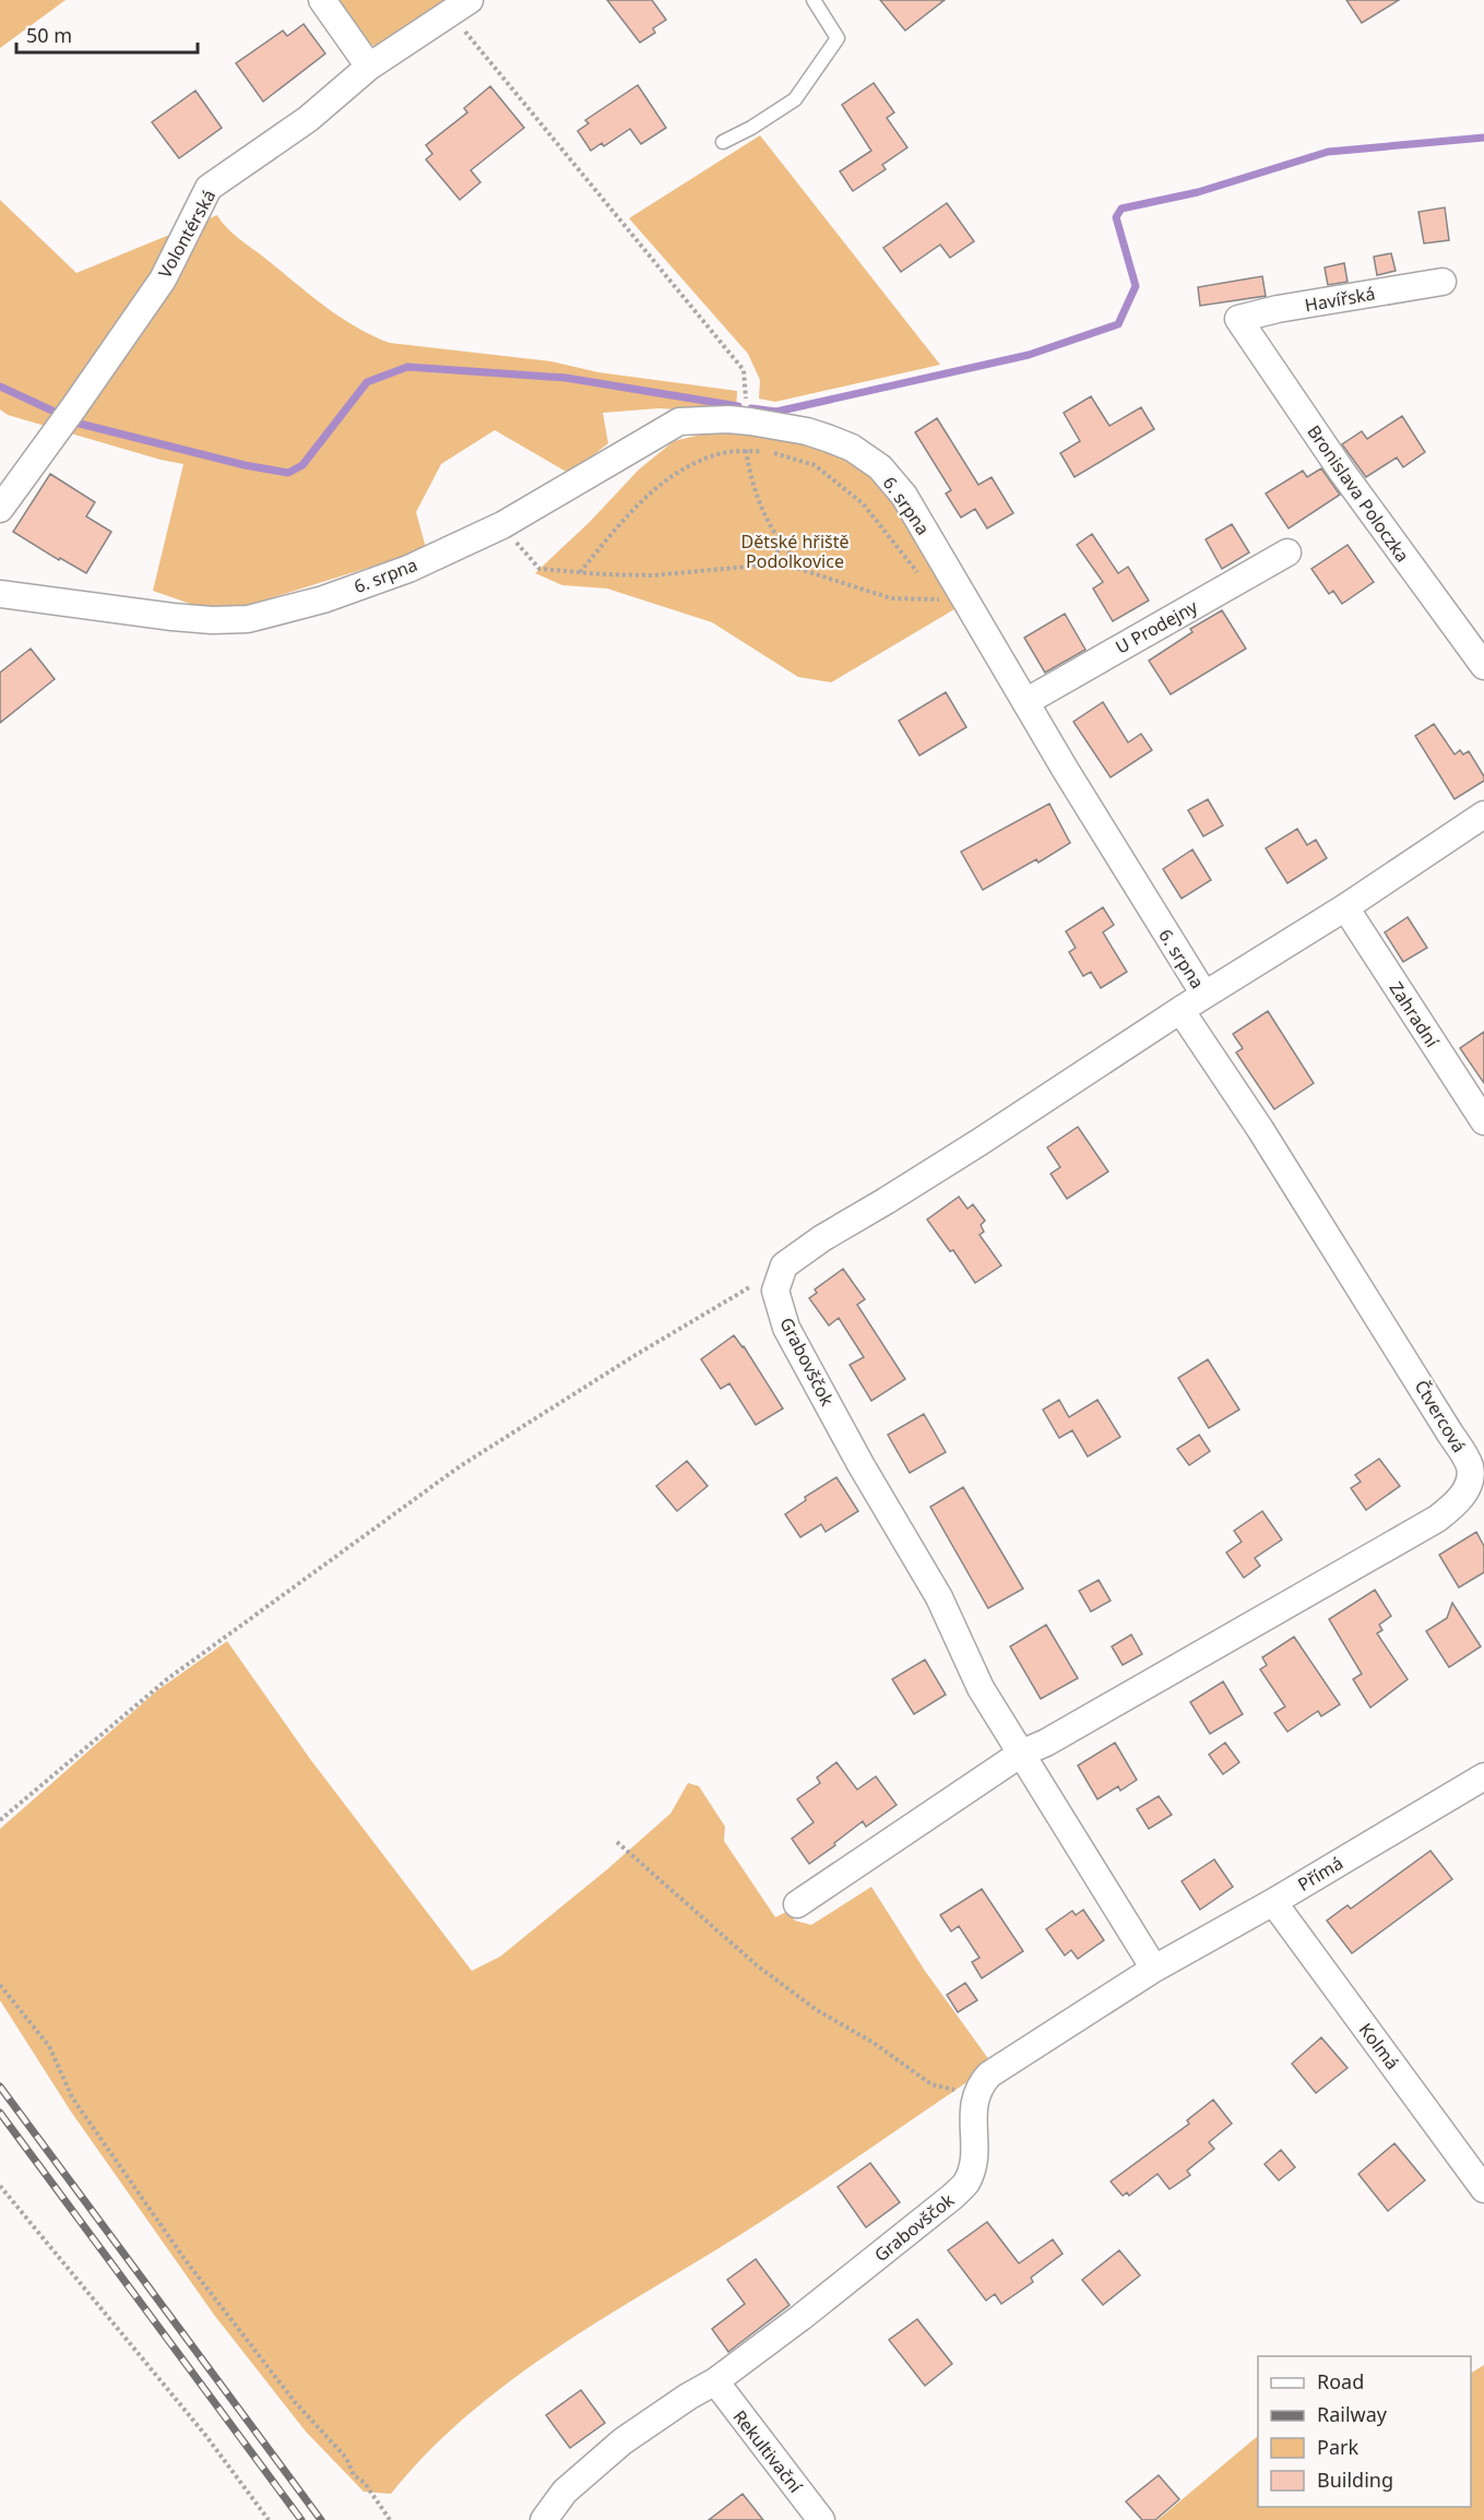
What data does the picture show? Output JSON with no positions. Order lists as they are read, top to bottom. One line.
{"streets":{"street":["Volontérská","Havířská","Bronislava Poloczka","6. srpna","U Prodejny","Zahradní","Grabovščok","Čtvercová","Přímá","Kolmá","Rekultivační"]},"crossings":[["Havířská","Bronislava Poloczka"],["6. srpna","U Prodejny"],["6. srpna","Zahradní"],["Grabovščok","Čtvercová"],["Grabovščok","Přímá"],["Grabovščok","Rekultivační"],["Přímá","Kolmá"]],"parks":["Dětské hřiště Podolkovice"],"legend":["Road","Railway","Park","Building"],"scale_bar":"50 m"}
